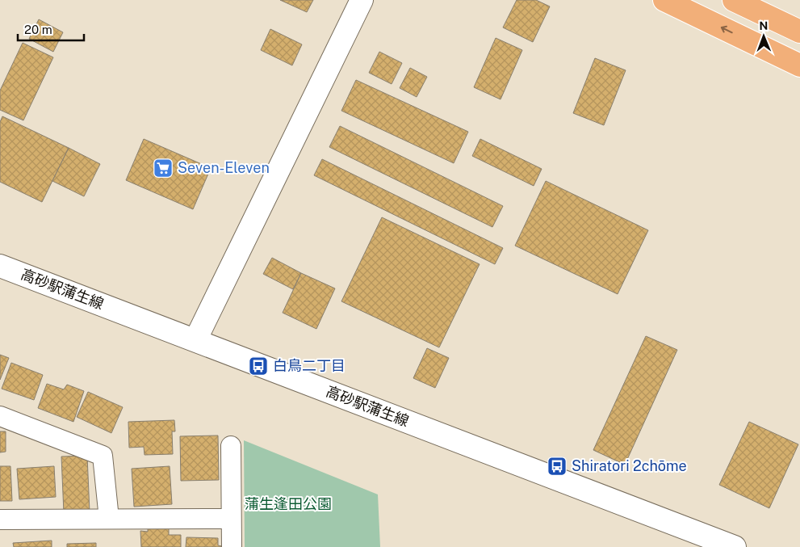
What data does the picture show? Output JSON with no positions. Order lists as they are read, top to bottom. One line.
{"streets":{"street":["高砂駅蒲生線"]},"parks":["蒲生逢田公園"],"places":{"supermarket":["Seven-Eleven"],"bus stop":["白鳥二丁目","Shiratori 2chōme"]},"scale_bar":"20 m","north":"top"}
